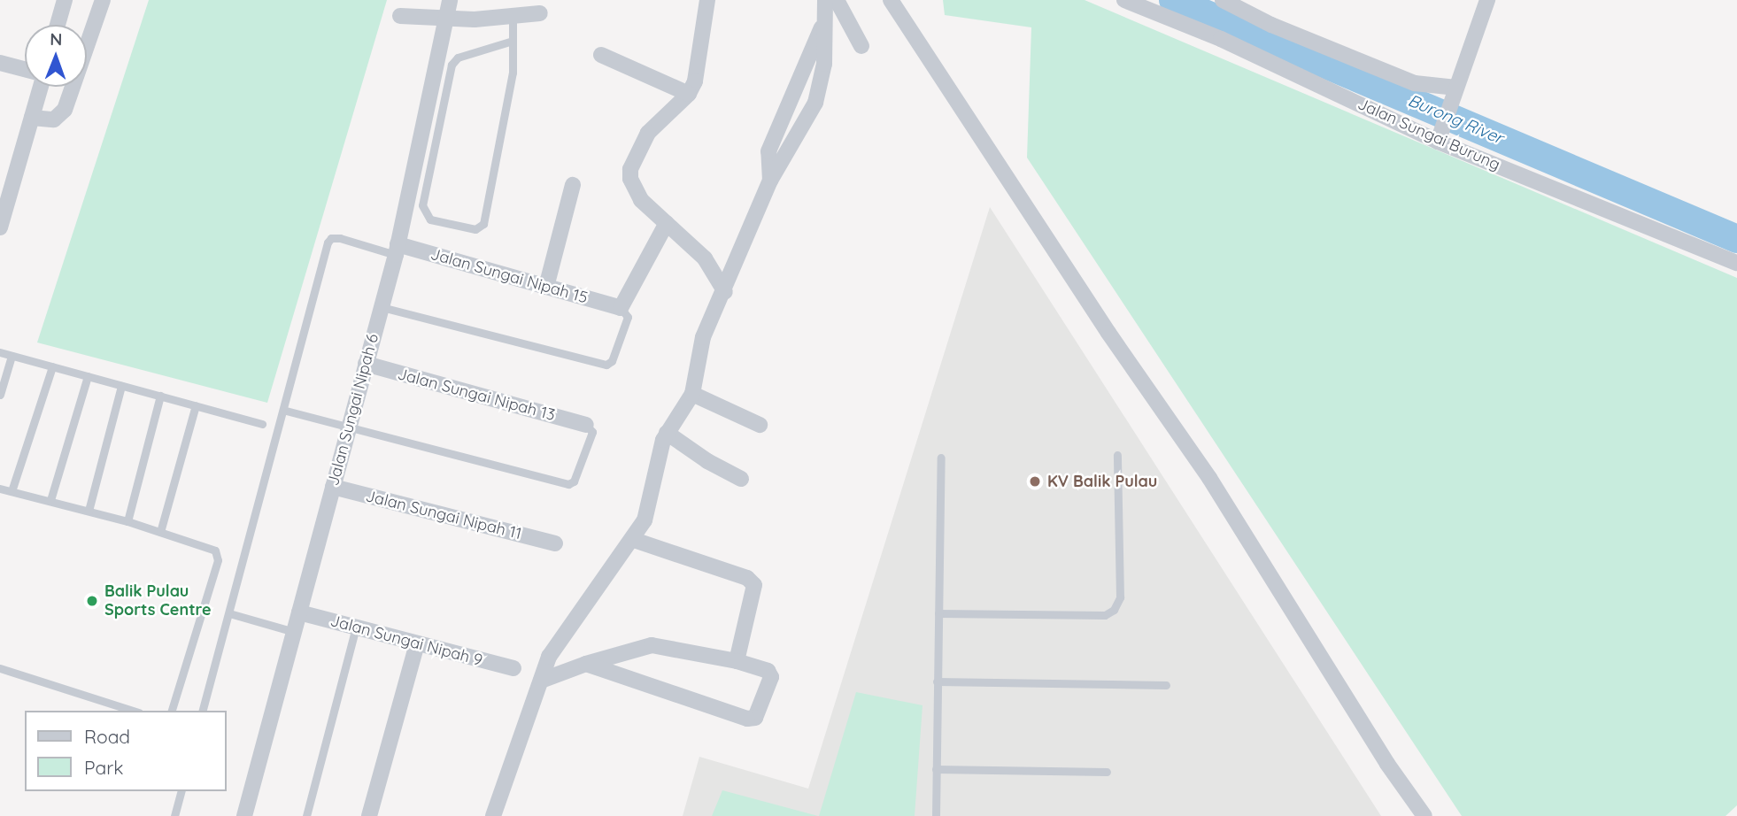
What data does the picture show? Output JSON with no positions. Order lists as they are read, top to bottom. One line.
{"streets":{"street":["Jalan Sungai Burung","Jalan Sungai Nipah 15","Jalan Sungai Nipah 13","Jalan Sungai Nipah 6","Jalan Sungai Nipah 11","Jalan Sungai Nipah 9"]},"crossings":[["Jalan Sungai Nipah 15","Jalan Sungai Nipah 6"],["Jalan Sungai Nipah 13","Jalan Sungai Nipah 6"],["Jalan Sungai Nipah 6","Jalan Sungai Nipah 11"],["Jalan Sungai Nipah 6","Jalan Sungai Nipah 9"]],"water":["Burong River"],"places":["KV Balik Pulau","Balik Pulau Sports Centre"],"legend":["Road","Park"],"north":"top"}
